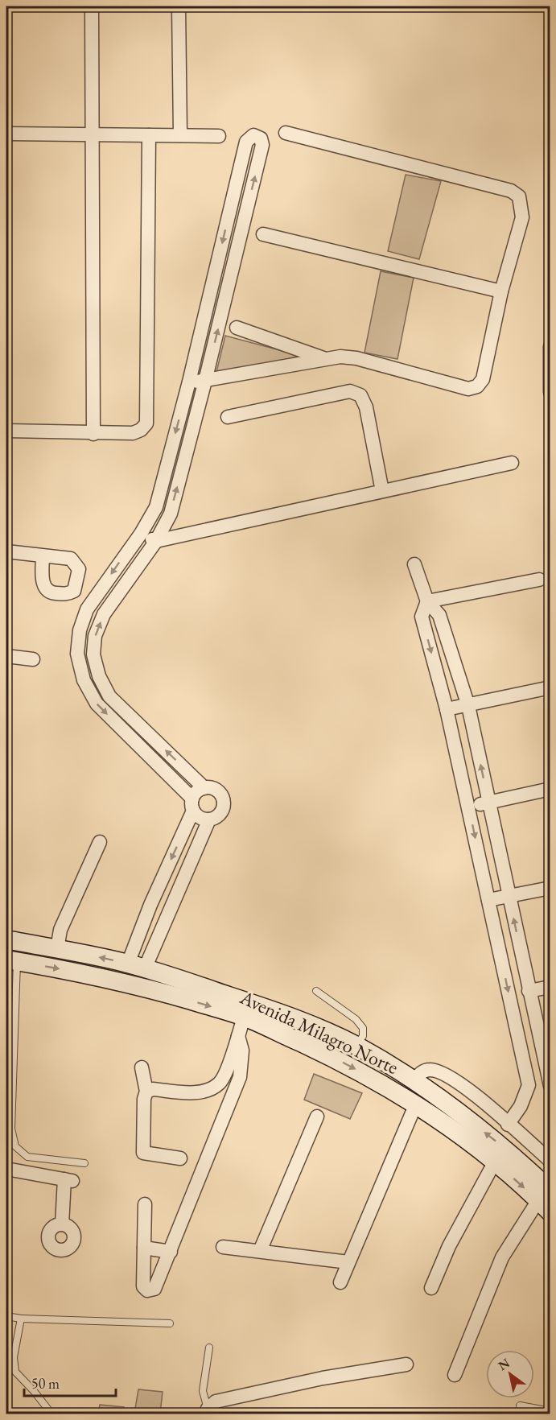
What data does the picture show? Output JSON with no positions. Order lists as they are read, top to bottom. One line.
{"streets":{"main road":["Avenida Milagro Norte"]},"scale_bar":"50 m","north":"top left"}
